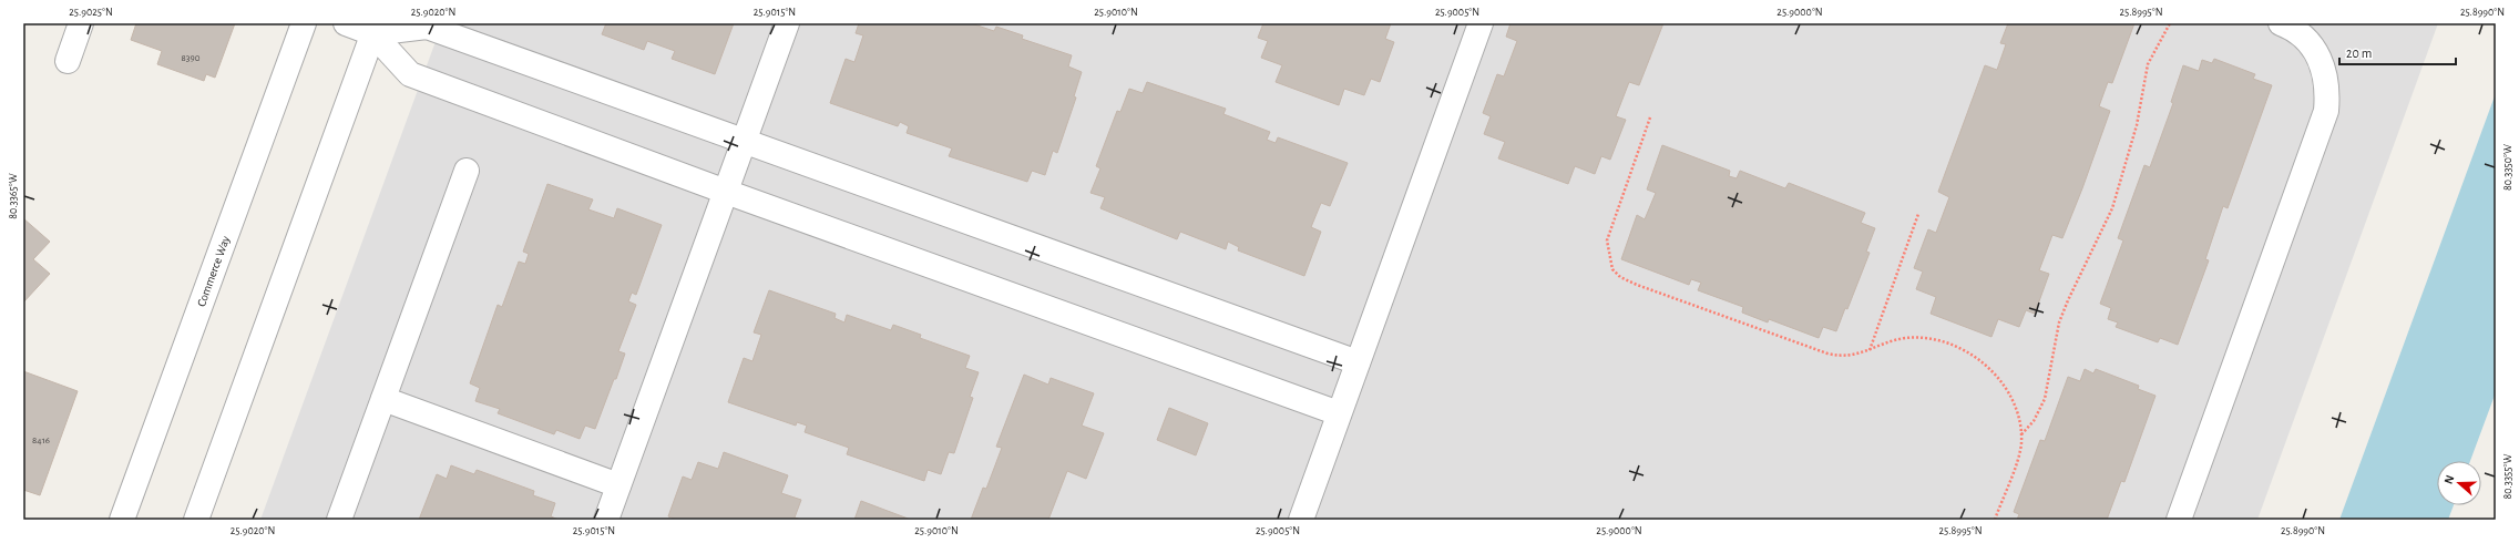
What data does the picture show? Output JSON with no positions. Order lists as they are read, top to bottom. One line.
{"streets":{"street":["Commerce Way"]},"house_numbers":["8390","8416"],"scale_bar":"20 m","north":"left","coordinates":["25.9025°N","25.9020°N","25.9015°N","25.9010°N","25.9005°N","25.9000°N","25.8995°N","25.8990°N","80.3350°W","80.3365°W","80.3355°W"]}
